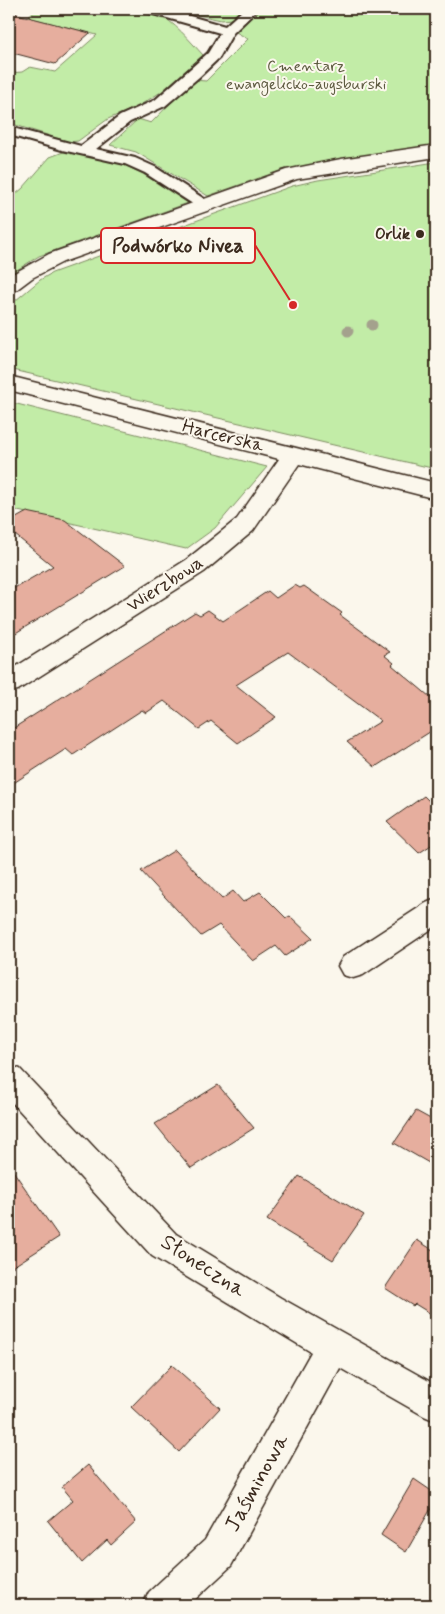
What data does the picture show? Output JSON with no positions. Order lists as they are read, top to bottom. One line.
{"streets":{"street":["Harcerska","Wierzbowa","Słoneczna","Jaśminowa"]},"crossings":[["Harcerska","Wierzbowa"],["Słoneczna","Jaśminowa"]],"parks":["Cmentarz ewangelicko-augsburski"],"places":["Orlik","Podwórko Nivea"]}
